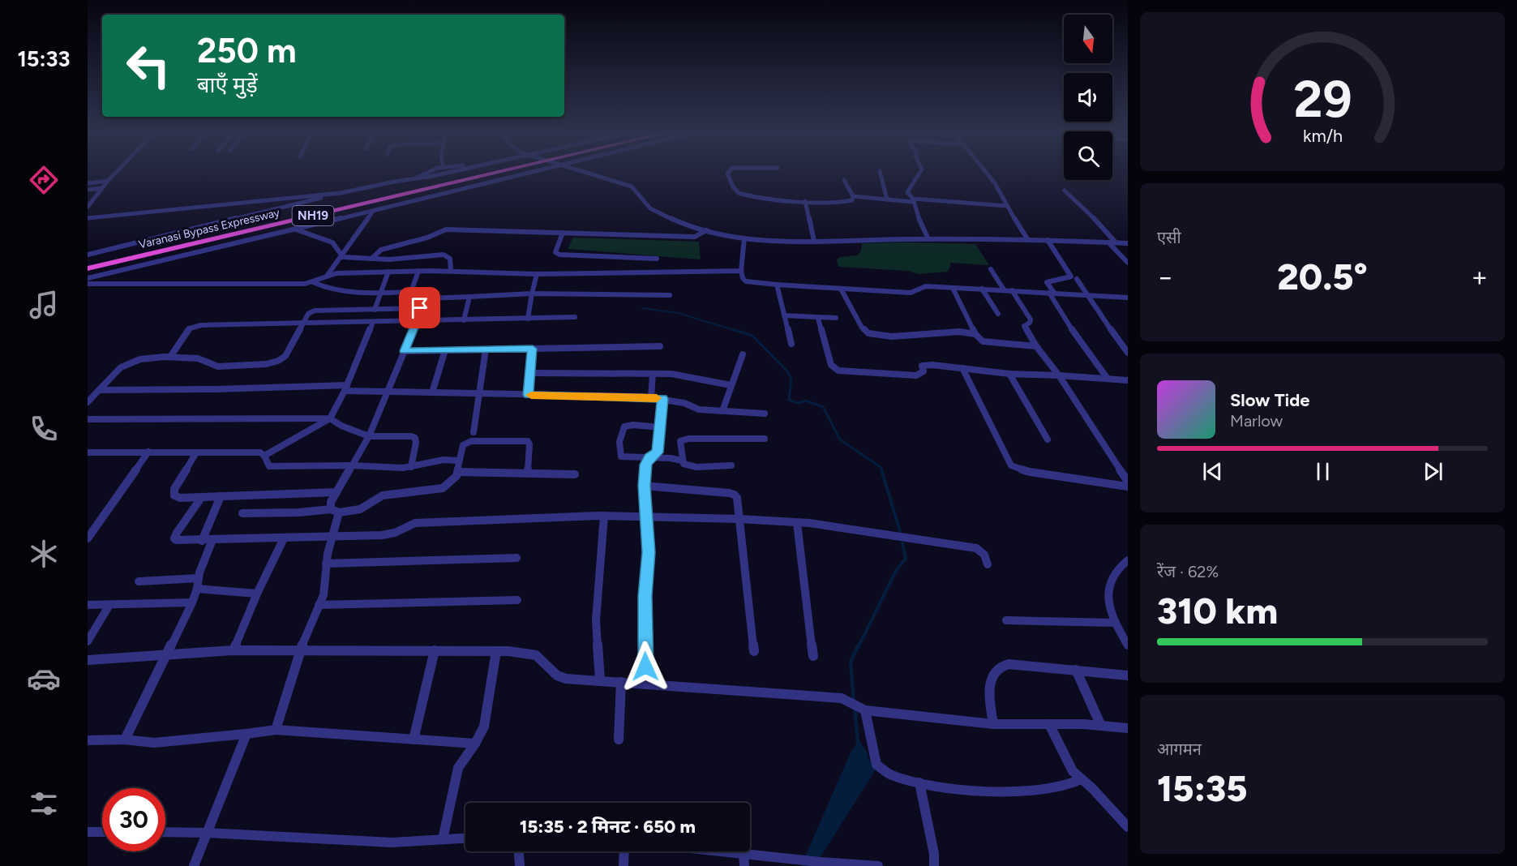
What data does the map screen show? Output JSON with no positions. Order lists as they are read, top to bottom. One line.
{"streets":{"highway":["NH19","Varanasi Bypass Expressway"]},"north":"bottom","page":{"tabs":"15:33","turn":["250 m","बाएँ मुड़ें"],"tile":["एसी",["रेंज · 62%","310 km"],["आगमन","15:35"]],"heat":["−","20.5°","+"],"song":["Slow Tide","Marlow"],"limit":"30","trip":"15:35 · 2 मिनट · 650 m","gauge":["29","km/h"]}}
